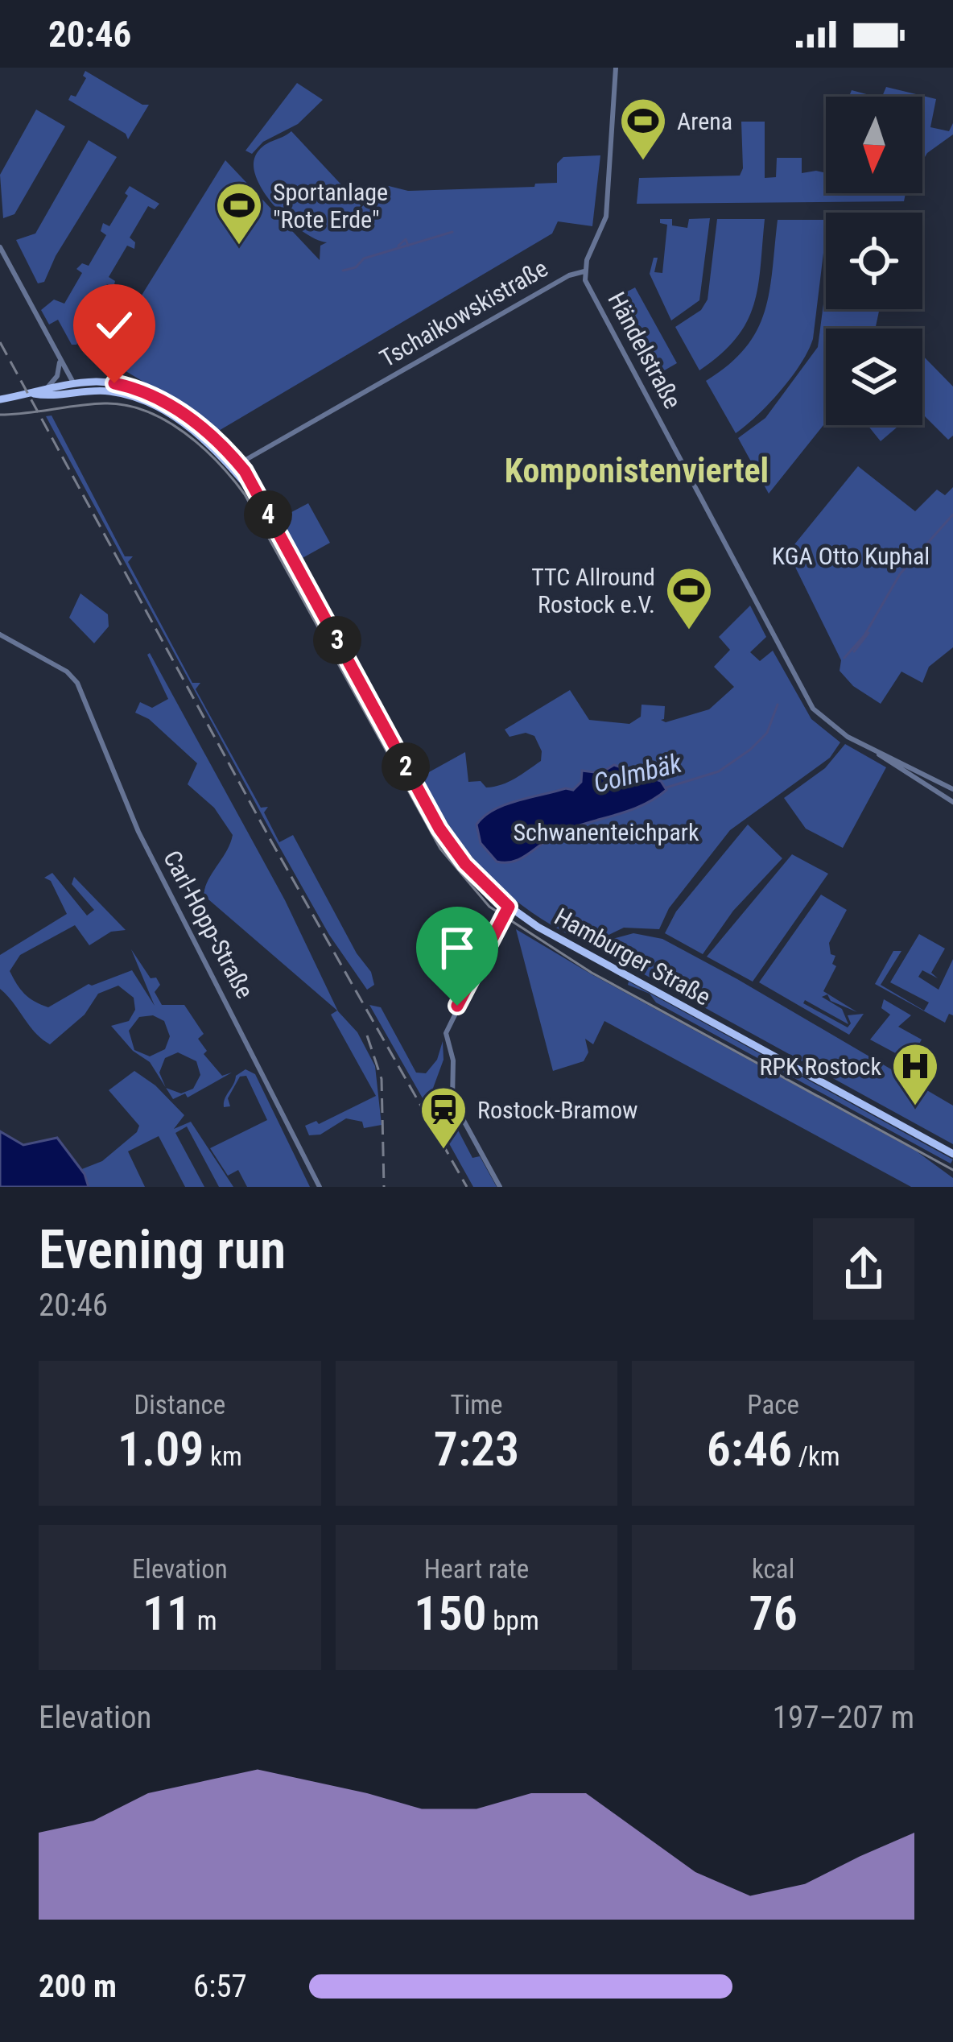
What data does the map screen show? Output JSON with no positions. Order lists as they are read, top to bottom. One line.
{"streets":{"main road":["Hamburger Straße"],"street":["Tschaikowskistraße","Händelstraße","Carl-Hopp-Straße"]},"crossings":[["Tschaikowskistraße","Händelstraße"],["Tschaikowskistraße","Hamburger Straße"]],"districts":["Komponistenviertel"],"water":["Colmbäk"],"parks":["KGA Otto Kuphal","Schwanenteichpark"],"places":{"sports":["Arena","Sportanlage \"Rote Erde\"","TTC Allround Rostock e.V."],"hospital":["RPK Rostock"],"station":["Rostock-Bramow"]},"north":"bottom","page":{"status":"20:46","pins":["4","3","2"],"heading":["Evening run","20:46"],"stats":[["Distance","1.09 km"],["Time","7:23"],["Pace","6:46 /km"],["Elevation","11 m"],["Heart rate","150 bpm"],["kcal","76"]],"chart":["Elevation","197–207 m"],"list":[{"name":"200 m","note":"6:57"}]}}
